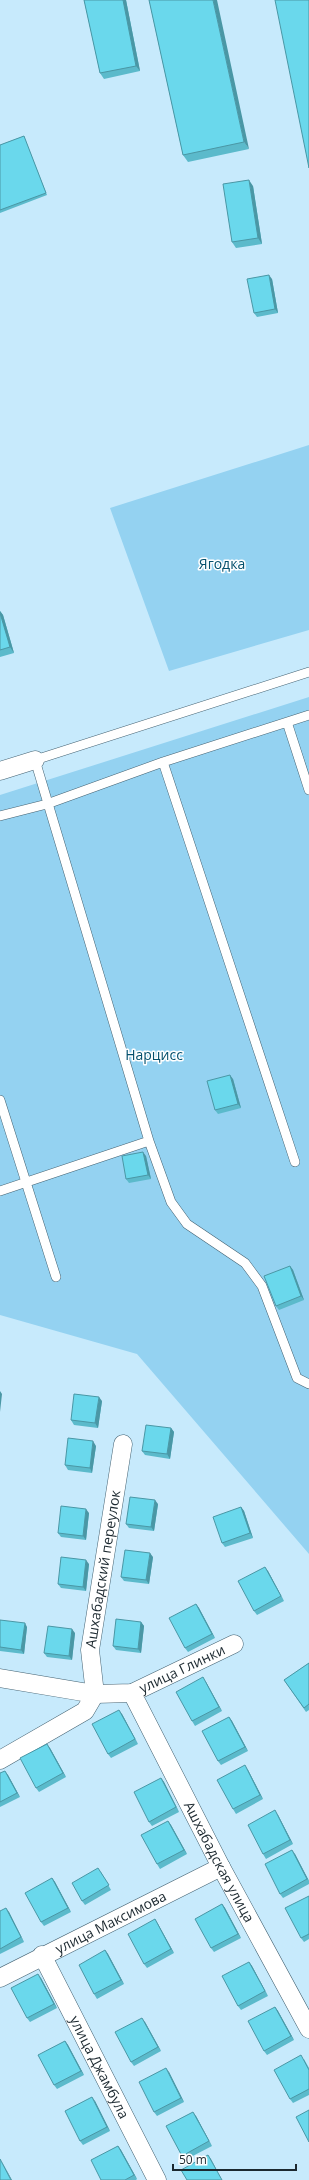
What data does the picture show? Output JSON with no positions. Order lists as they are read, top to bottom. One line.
{"streets":{"street":["Ашхабадский переулок","улица Глинки","Ашхабадская улица","улица Максимова","улица Джамбула"]},"crossings":[["улица Глинки","Ашхабадская улица"],["Ашхабадская улица","улица Максимова"],["улица Максимова","улица Джамбула"]],"parks":["Ягодка","Нарцисс"],"scale_bar":"50 m"}
